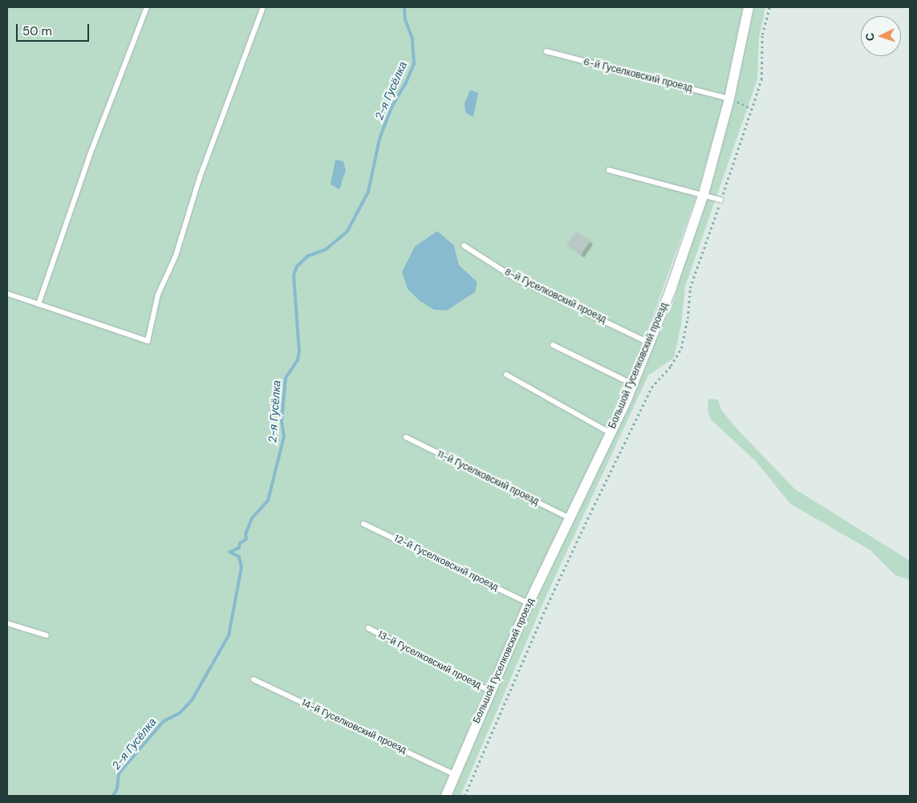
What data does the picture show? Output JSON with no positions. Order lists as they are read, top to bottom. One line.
{"streets":{"street":["Большой Гуселковский проезд"],"lane":["6-й Гуселковский проезд","8-й Гуселковский проезд","11-й Гуселковский проезд","12-й Гуселковский проезд","13-й Гуселковский проезд","14-й Гуселковский проезд"]},"crossings":[["6-й Гуселковский проезд","Большой Гуселковский проезд"],["8-й Гуселковский проезд","Большой Гуселковский проезд"],["Большой Гуселковский проезд","11-й Гуселковский проезд"],["Большой Гуселковский проезд","12-й Гуселковский проезд"],["Большой Гуселковский проезд","13-й Гуселковский проезд"],["Большой Гуселковский проезд","14-й Гуселковский проезд"]],"water":["2-я Гусёлка"],"scale_bar":"50 m","north":"left"}
